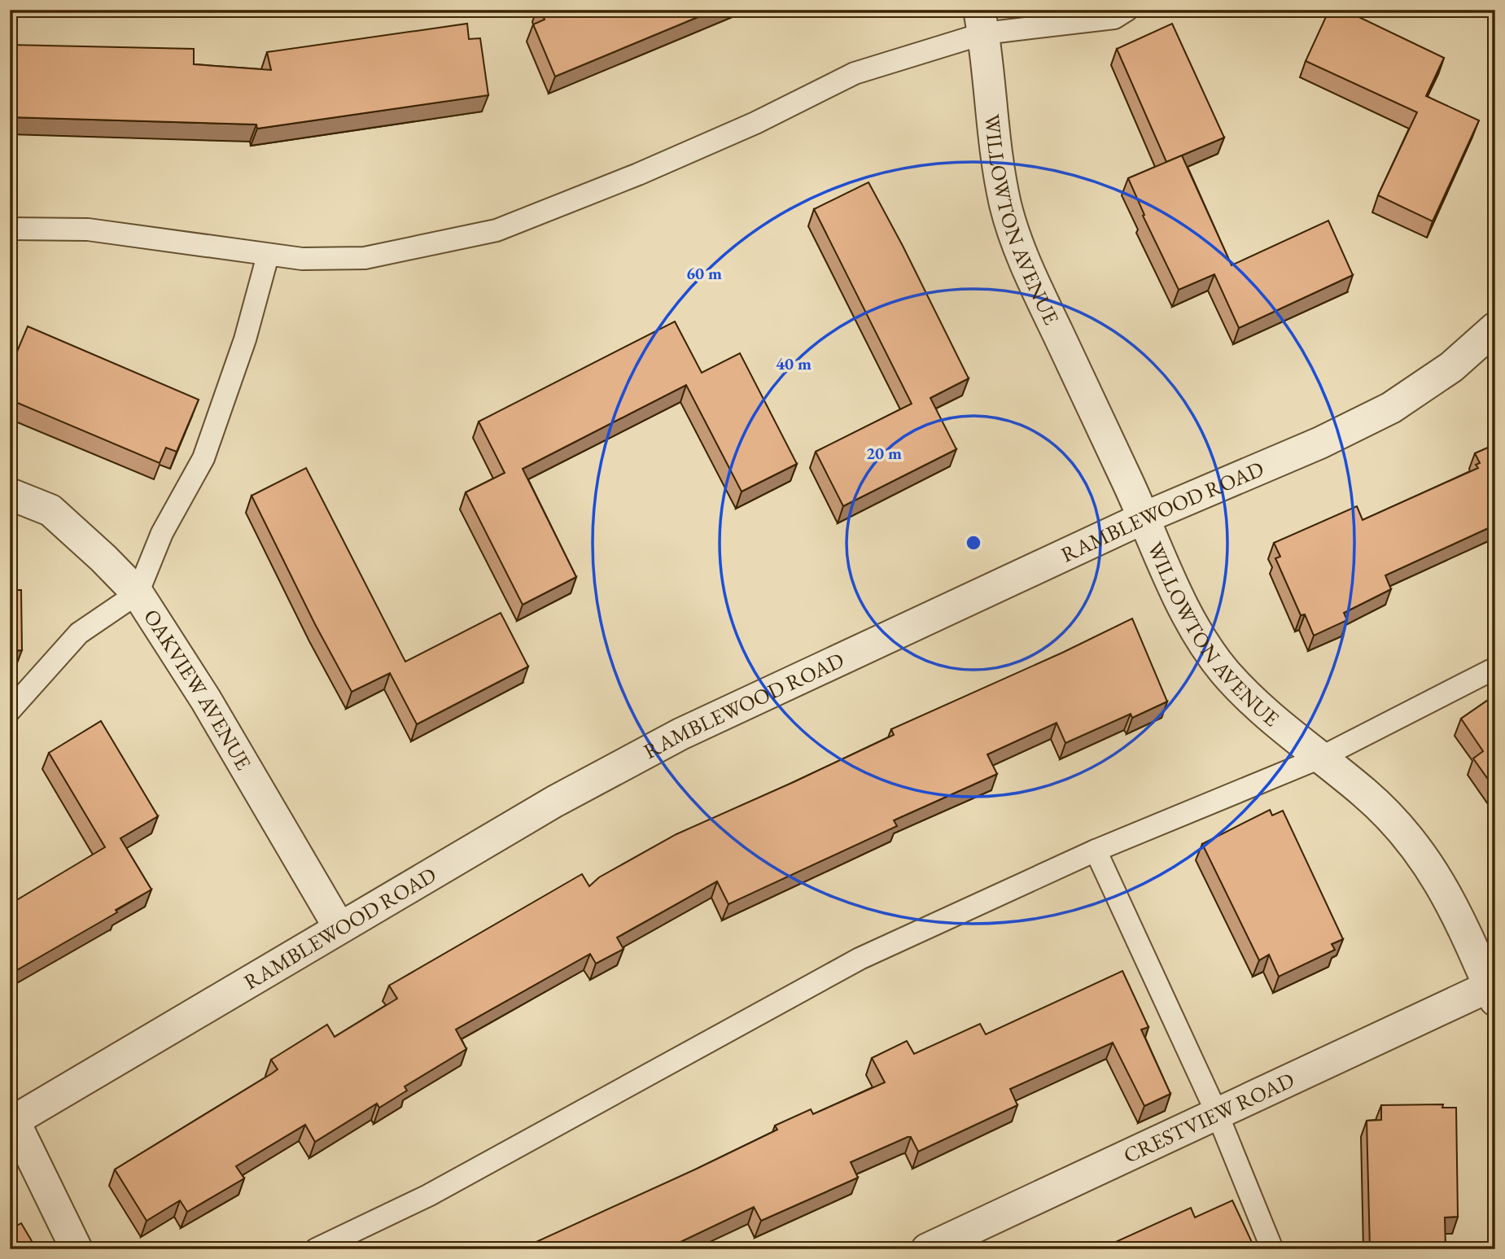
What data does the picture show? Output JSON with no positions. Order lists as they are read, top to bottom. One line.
{"streets":{"street":["WILLOWTON AVENUE","RAMBLEWOOD ROAD","OAKVIEW AVENUE","CRESTVIEW ROAD"]},"crossings":[["WILLOWTON AVENUE","RAMBLEWOOD ROAD"],["WILLOWTON AVENUE","CRESTVIEW ROAD"],["RAMBLEWOOD ROAD","OAKVIEW AVENUE"]],"rings":["60 m","40 m","20 m"]}
